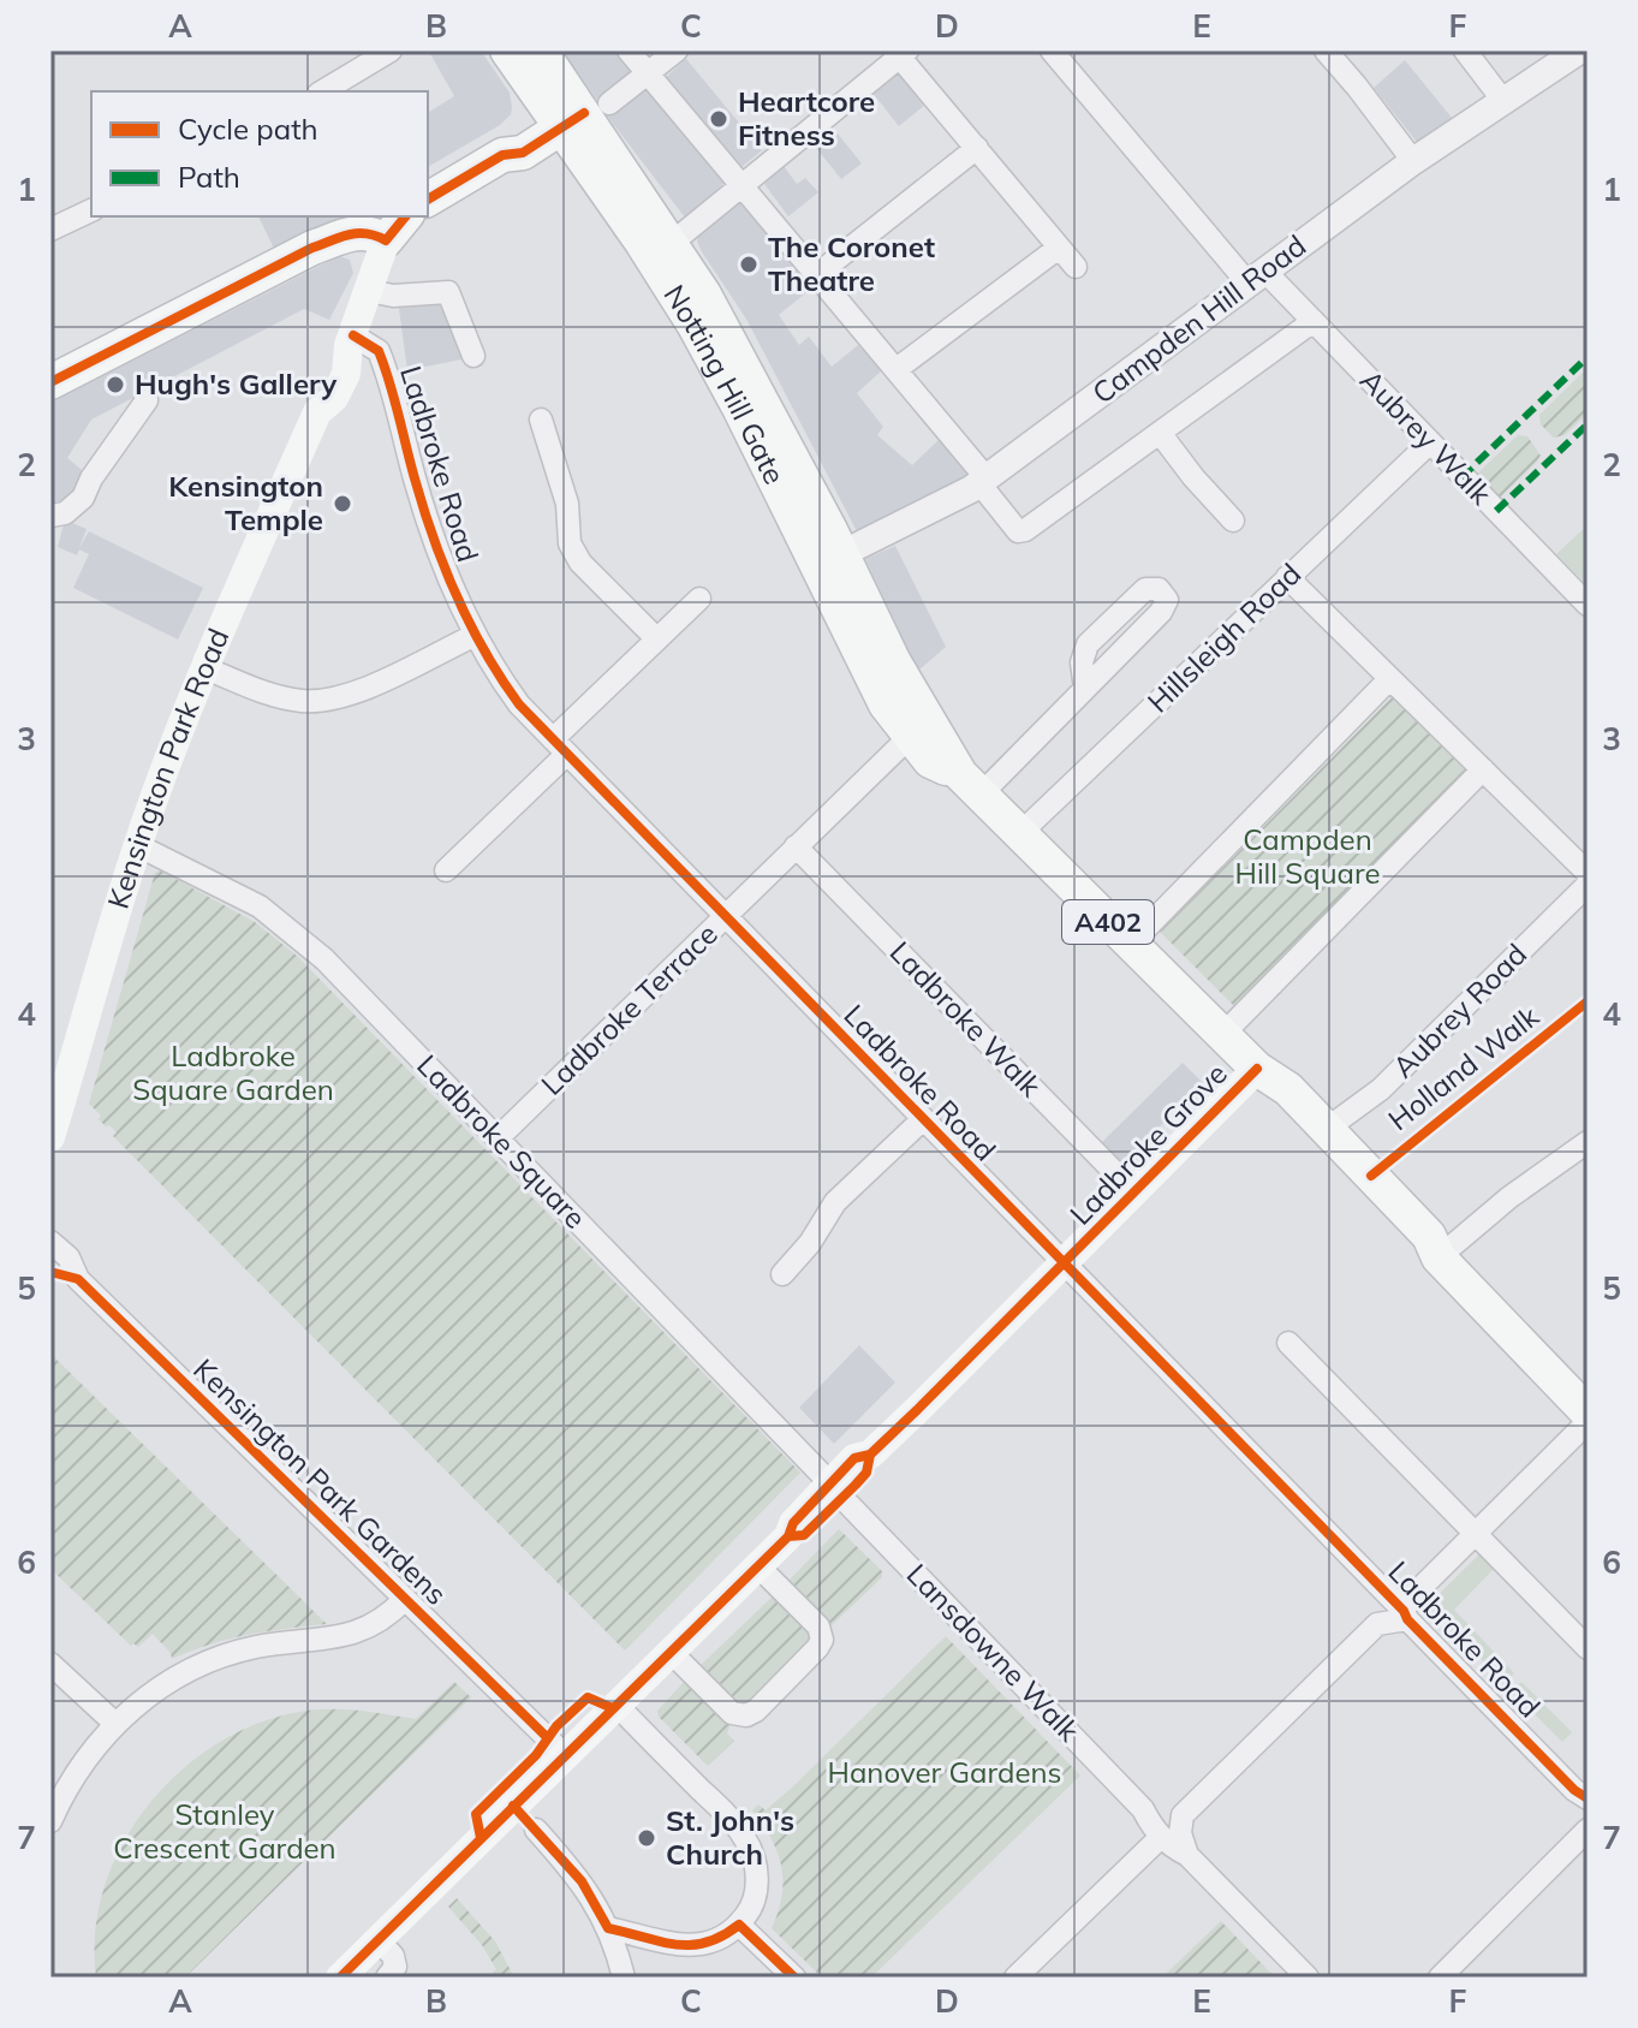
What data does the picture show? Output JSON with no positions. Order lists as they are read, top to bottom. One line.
{"streets":{"main road":["Notting Hill Gate","Kensington Park Road","A402","Ladbroke Grove"],"street":["Campden Hill Road","Aubrey Walk","Ladbroke Road","Hillsleigh Road","Ladbroke Terrace","Aubrey Road","Ladbroke Walk","Ladbroke Square","Kensington Park Gardens","Lansdowne Walk"],"cycle path":["Holland Walk"]},"crossings":[["Campden Hill Road","Notting Hill Gate"],["Campden Hill Road","Aubrey Walk"],["Notting Hill Gate","A402"],["Notting Hill Gate","Ladbroke Terrace"],["Aubrey Walk","Hillsleigh Road"],["Ladbroke Road","Kensington Park Road"],["Ladbroke Road","Ladbroke Terrace"],["Ladbroke Road","Ladbroke Grove"],["Hillsleigh Road","A402"],["Kensington Park Road","Ladbroke Square"],["A402","Ladbroke Terrace"],["A402","Aubrey Road"],["A402","Ladbroke Grove"],["Ladbroke Terrace","Ladbroke Walk"],["Ladbroke Terrace","Ladbroke Square"],["Ladbroke Walk","Ladbroke Grove"],["Ladbroke Square","Ladbroke Grove"],["Ladbroke Square","Lansdowne Walk"],["Ladbroke Grove","Kensington Park Gardens"],["Ladbroke Grove","Lansdowne Walk"]],"parks":["Campden Hill Square","Ladbroke Square Garden","Hanover Gardens","Stanley Crescent Garden"],"places":["Heartcore Fitness","The Coronet Theatre","Hugh's Gallery","Kensington Temple","St. John's Church"],"legend":["Cycle path","Path"],"grid":{"columns":["A","B","C","D","E","F"],"rows":["1","2","3","4","5","6","7"]}}
